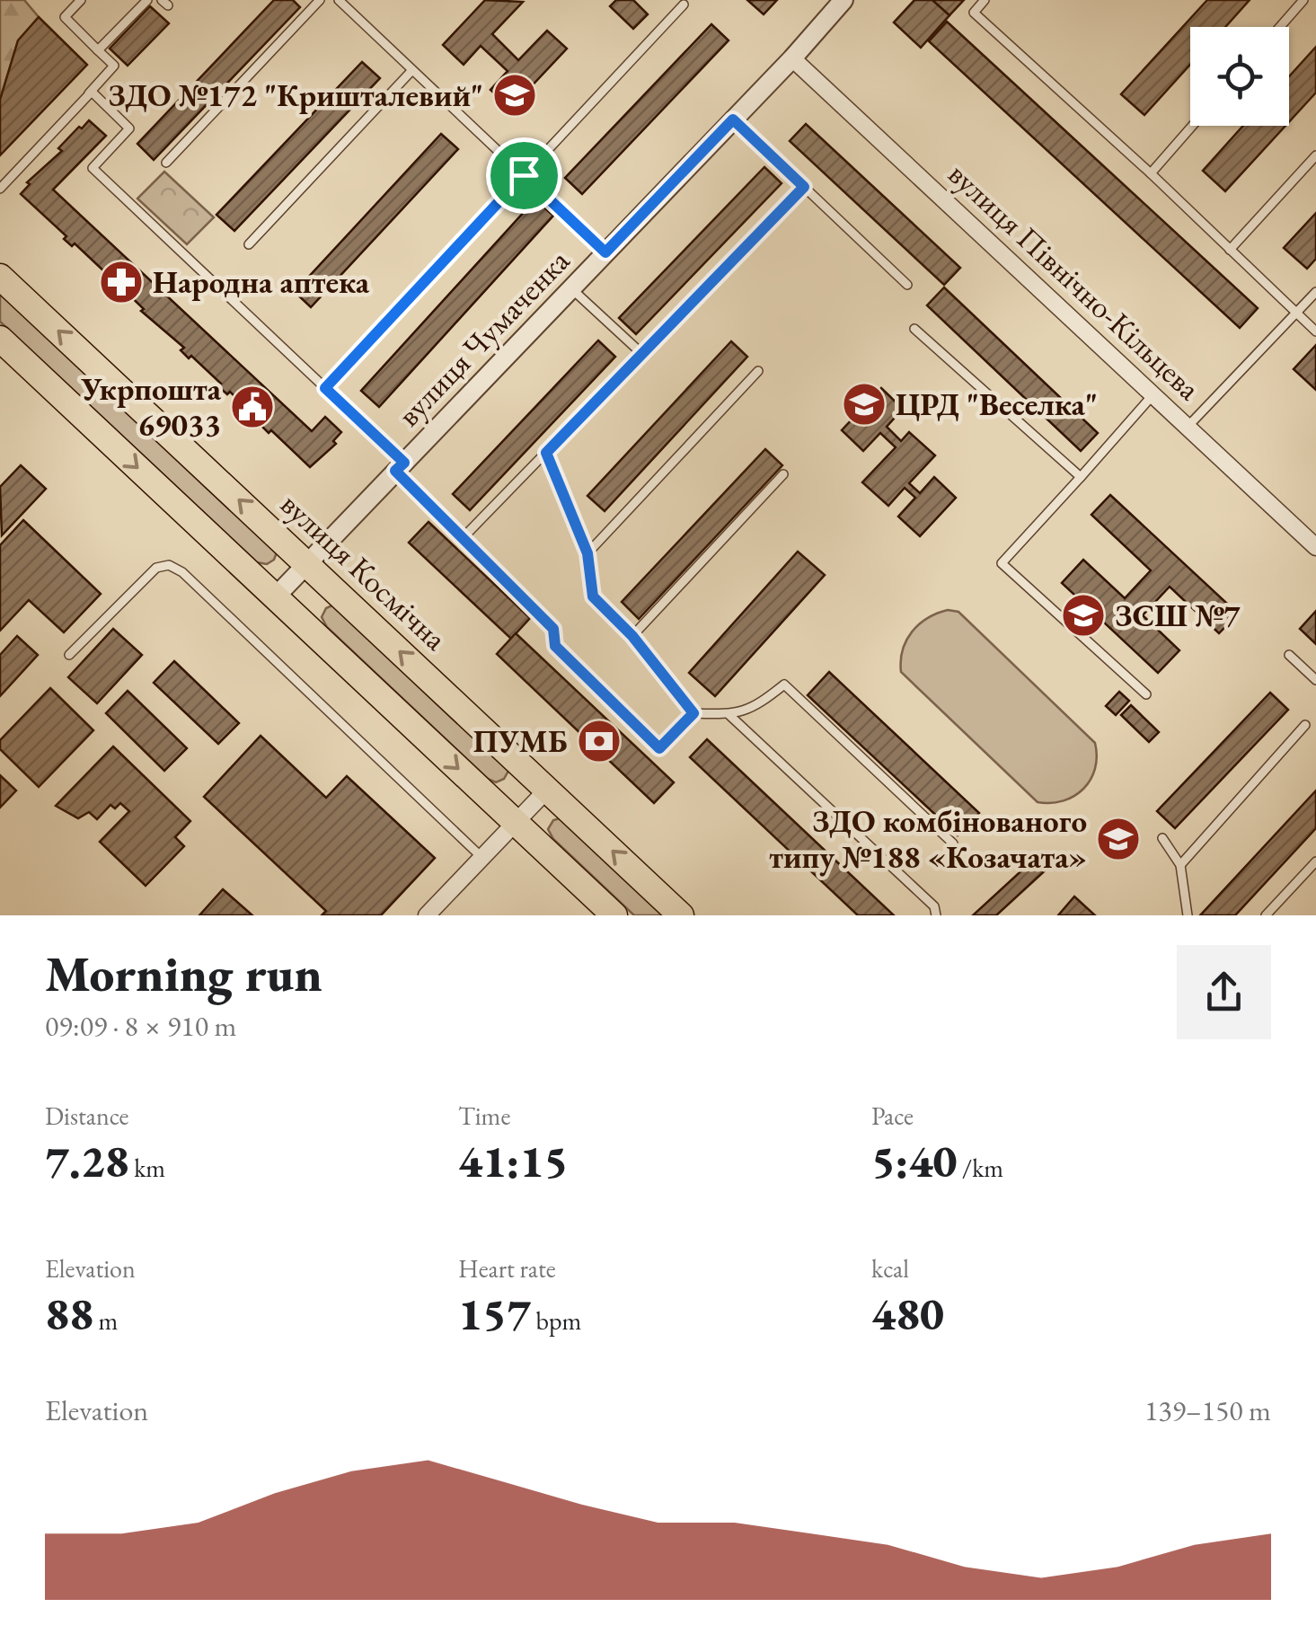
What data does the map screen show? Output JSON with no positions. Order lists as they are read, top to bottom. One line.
{"streets":{"main road":["вулиця Космічна"],"street":["вулиця Північно-Кільцева","вулиця Чумаченка"]},"crossings":[["вулиця Північно-Кільцева","вулиця Чумаченка"],["вулиця Чумаченка","вулиця Космічна"]],"places":{"school or university":["ЗДО №172 \"Кришталевий\"","ЦРД \"Веселка\"","ЗСШ №7","ЗДО комбінованого типу №188 «Козачата»"],"pharmacy":["Народна аптека"],"public building":["Укрпошта 69033"],"bank":["ПУМБ"]},"page":{"heading":["Morning run","09:09 · 8 × 910 m"],"stats":[["Distance","7.28 km"],["Time","41:15"],["Pace","5:40 /km"],["Elevation","88 m"],["Heart rate","157 bpm"],["kcal","480"]],"chart":["Elevation","139–150 m"]}}
